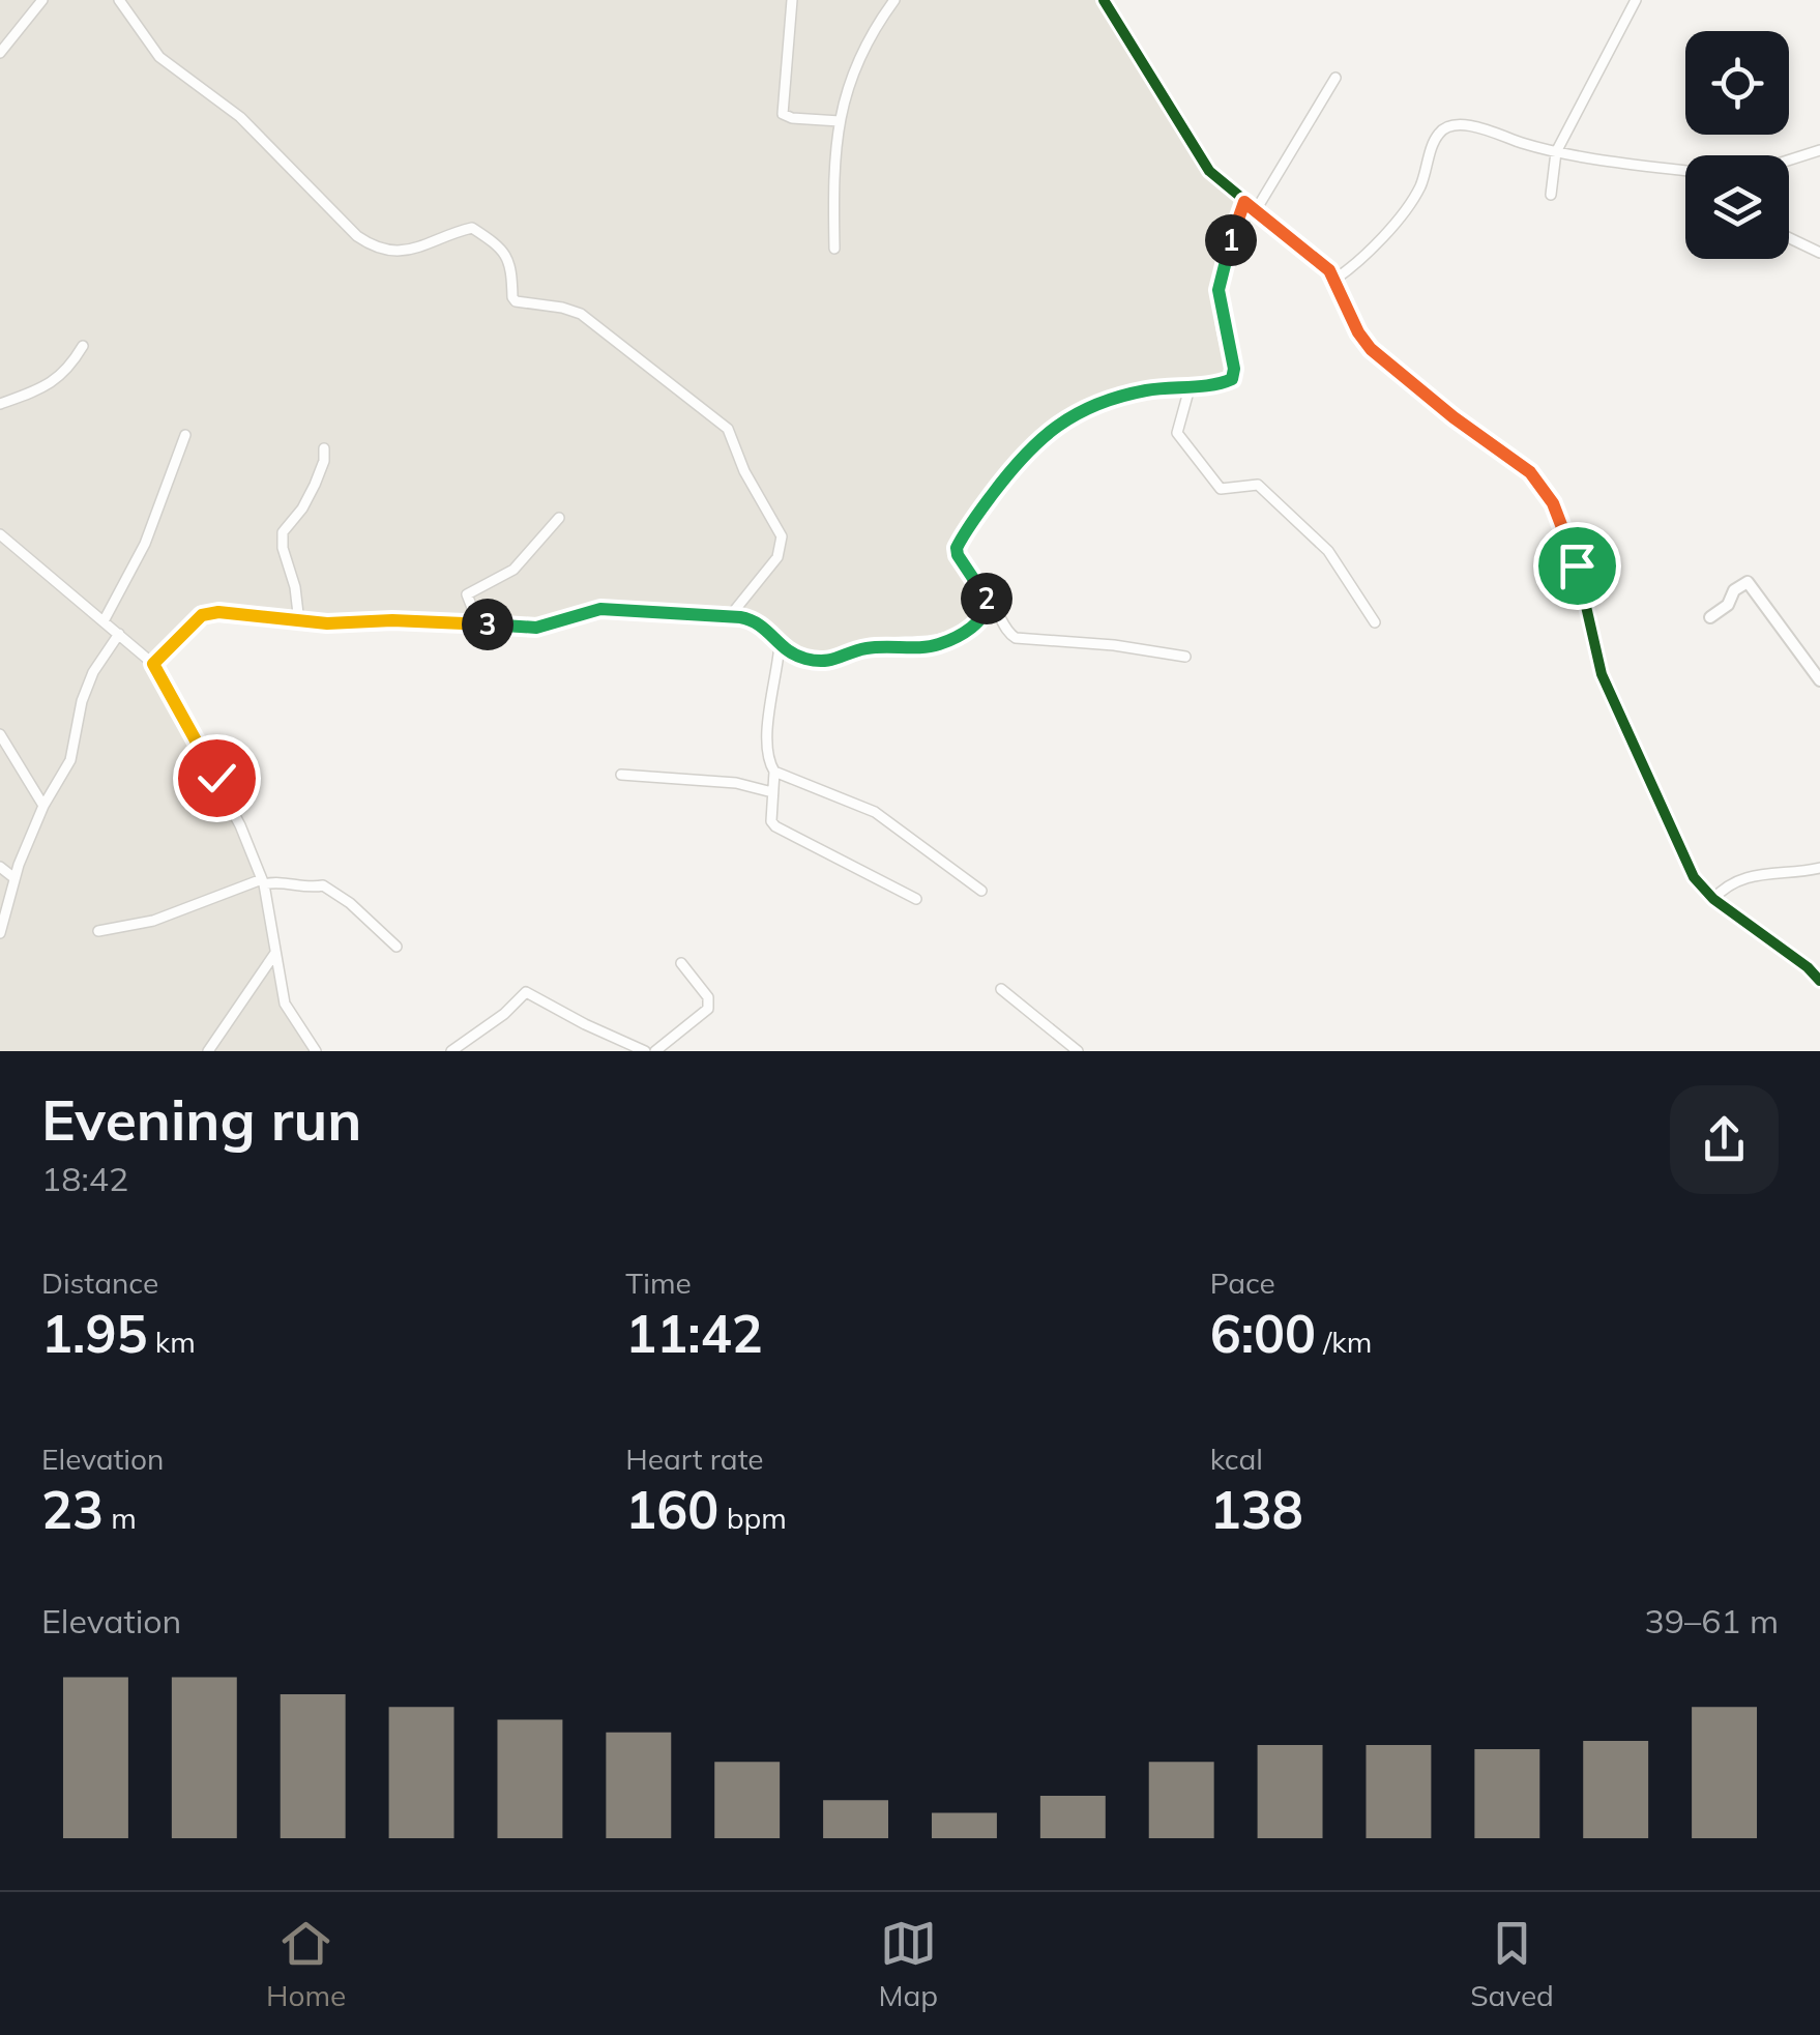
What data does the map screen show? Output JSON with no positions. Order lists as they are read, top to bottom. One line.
{"page":{"pins":["1","2","3"],"heading":["Evening run","18:42"],"stats":[["Distance","1.95 km"],["Time","11:42"],["Pace","6:00 /km"],["Elevation","23 m"],["Heart rate","160 bpm"],["kcal","138"]],"chart":["Elevation","39–61 m"],"tabs":["Home","Map","Saved"]}}
